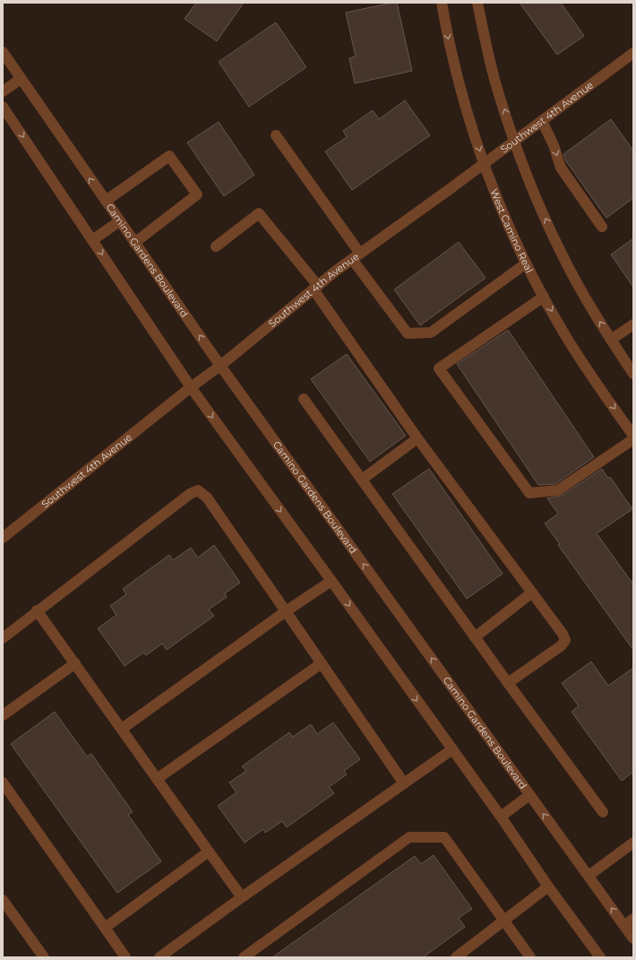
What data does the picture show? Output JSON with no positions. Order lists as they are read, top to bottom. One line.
{"streets":{"street":["Southwest 4th Avenue","West Camino Real","Camino Gardens Boulevard"]},"crossings":[["Southwest 4th Avenue","West Camino Real"],["Southwest 4th Avenue","Camino Gardens Boulevard"]]}
